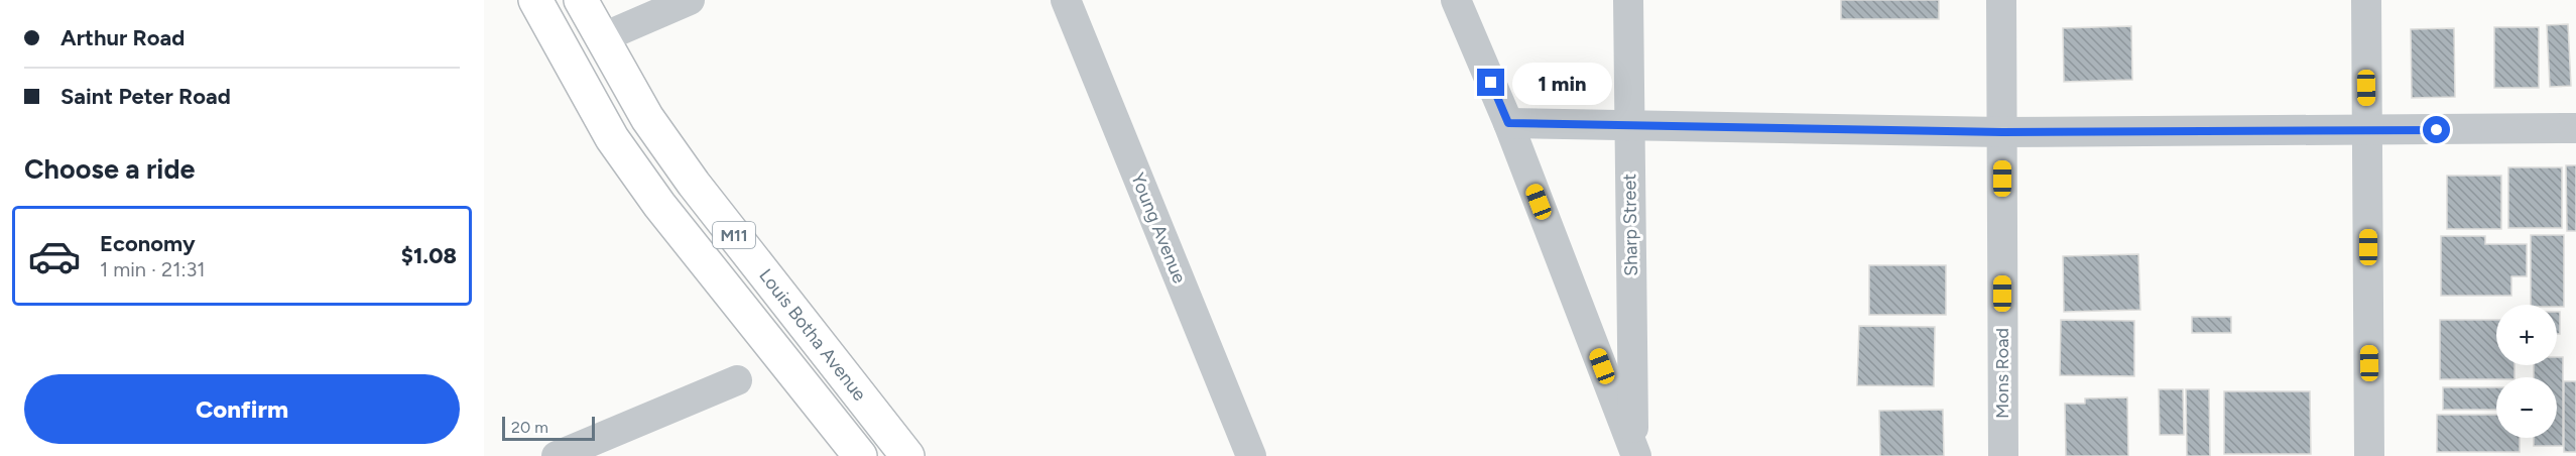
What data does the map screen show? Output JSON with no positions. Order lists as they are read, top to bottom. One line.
{"streets":{"main road":["M11","Louis Botha Avenue"],"street":["Sharp Street","Young Avenue","Mons Road"]},"scale_bar":"20 m","page":{"banner":["Arthur Road","Saint Peter Road"],"bubble":"1 min","heading":"Choose a ride","list":[{"name":"Economy","note":"1 min · 21:31","value":"$1.08"}],"map_buttons":["+","−"],"buttons":"Confirm","scale":"20 m"}}
